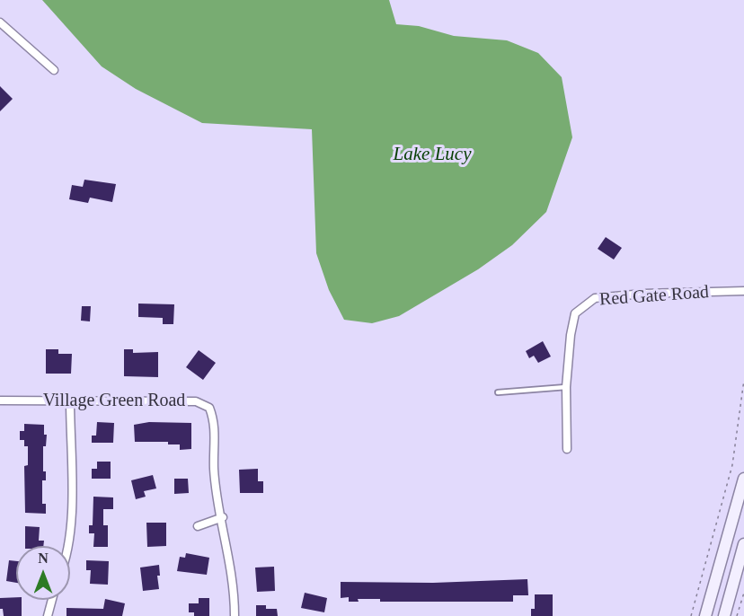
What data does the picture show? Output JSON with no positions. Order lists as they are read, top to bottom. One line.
{"streets":{"street":["Red Gate Road","Village Green Road"]},"water":["Lake Lucy"],"north":"top"}
